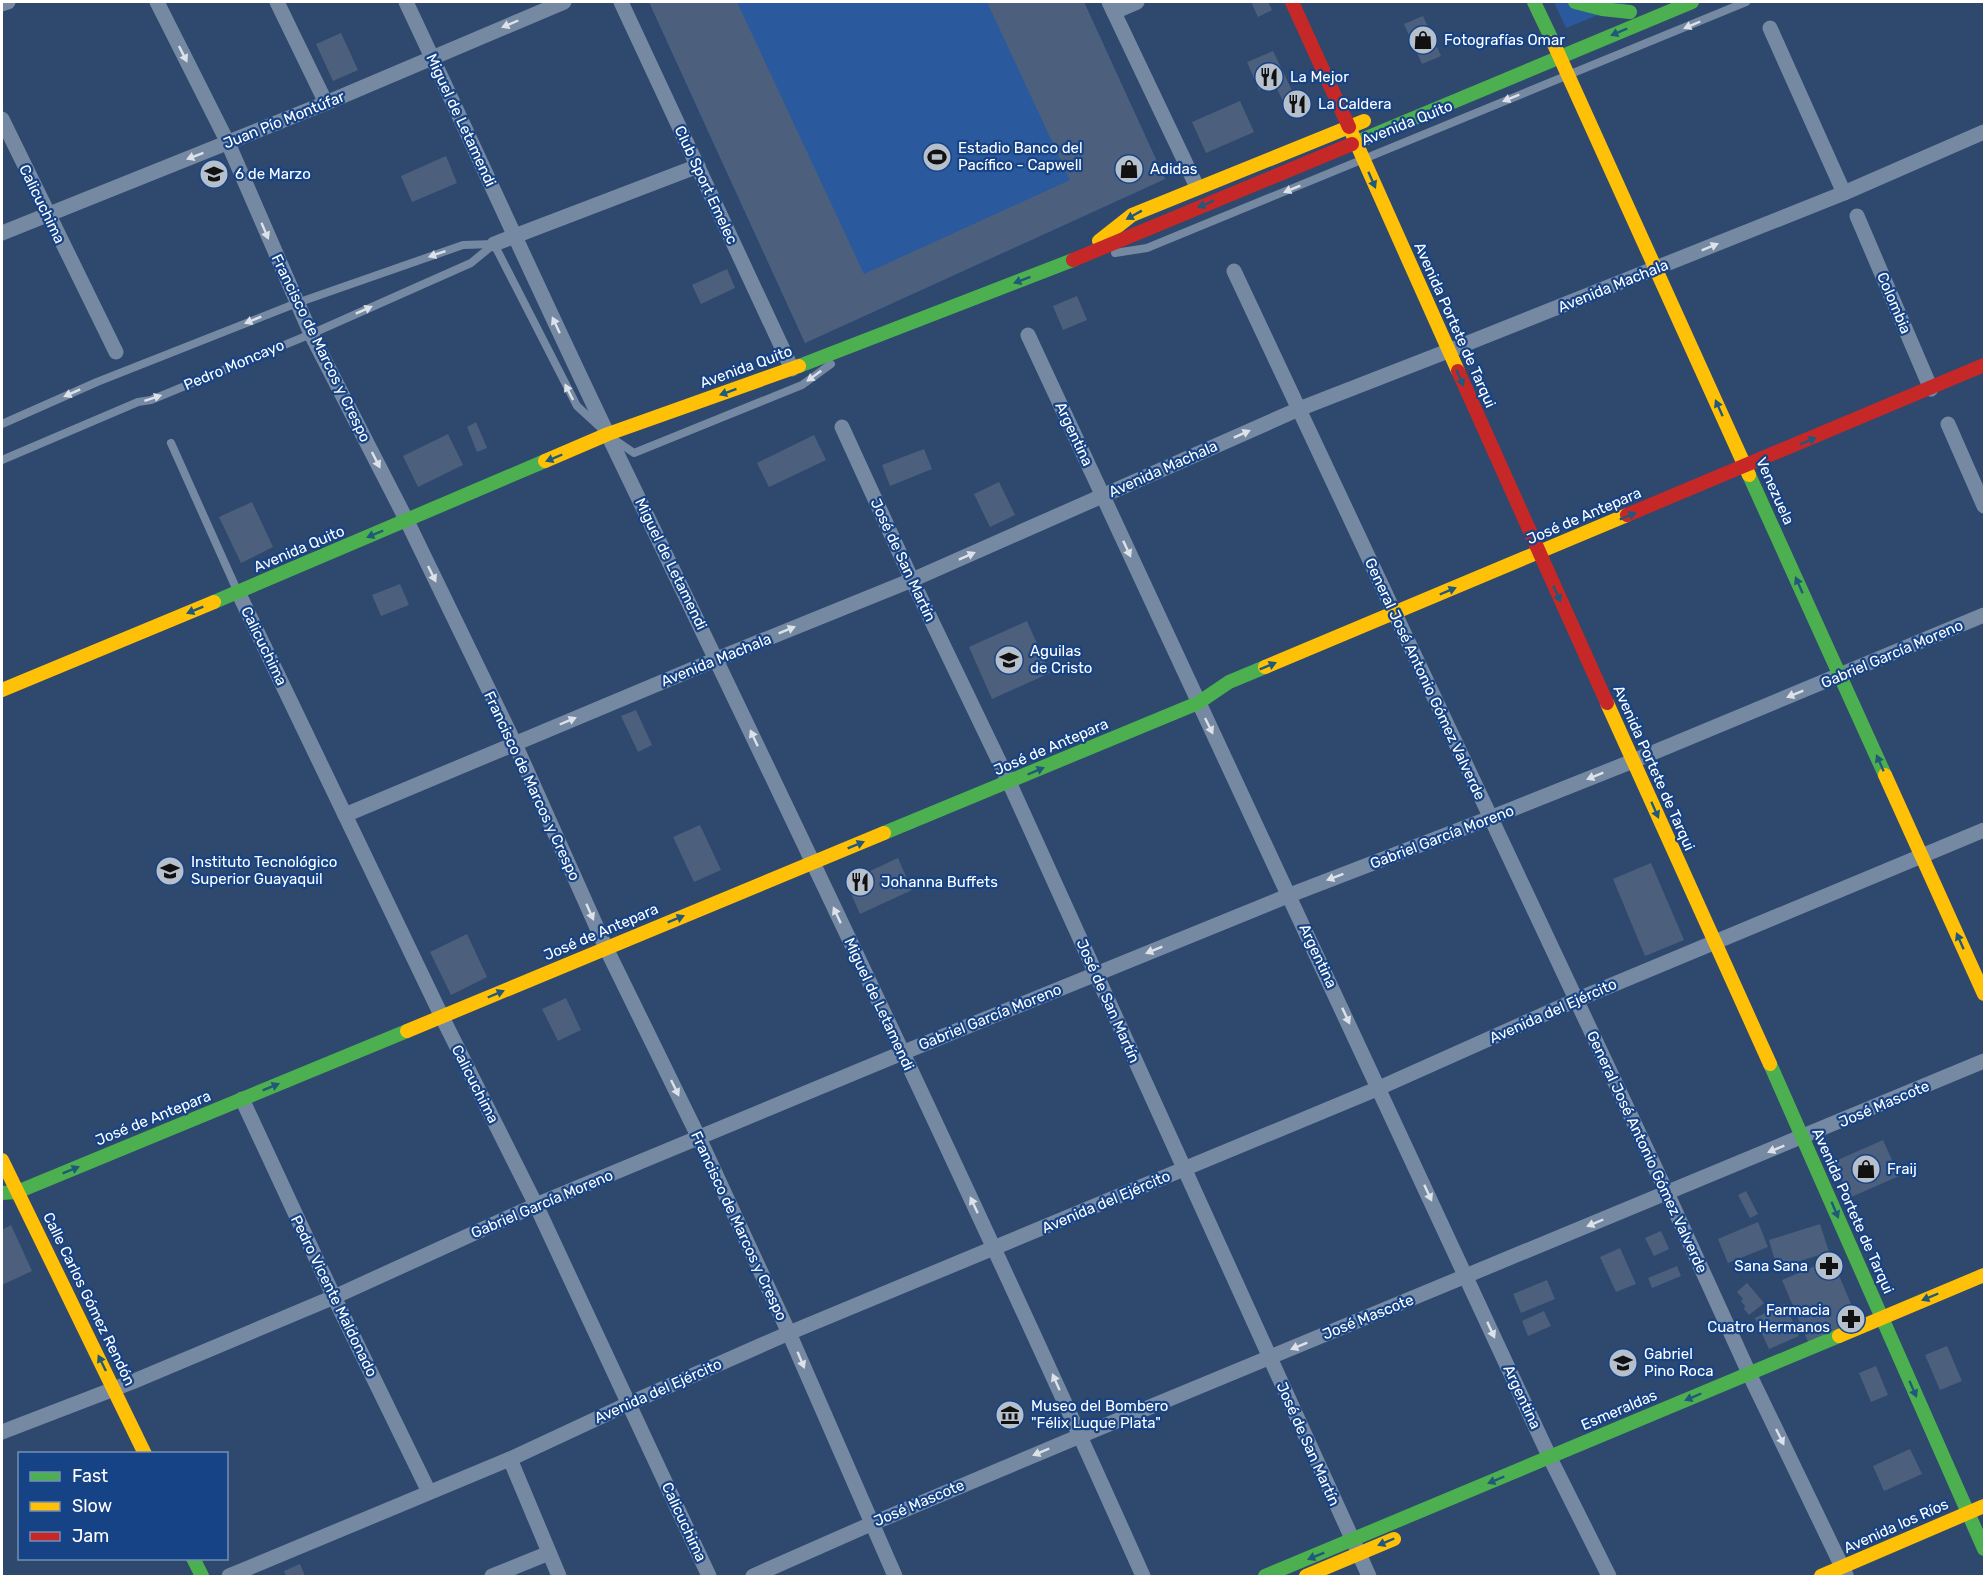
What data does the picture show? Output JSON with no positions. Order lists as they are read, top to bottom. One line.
{"streets":{"main road":["Avenida Quito","Avenida Portete de Tarqui","Venezuela","José de Antepara","Calle Carlos Gómez Rendón","Esmeraldas","Avenida los Ríos"],"street":["Juan Pío Montúfar","Miguel de Letamendi","Club Sport Emelec","Calicuchima","Avenida Machala","Colombia","Francisco de Marcos y Crespo","Pedro Moncayo","Argentina","José de San Martín","Gabriel García Moreno","General José Antonio Gómez Valverde","Avenida del Ejército","José Mascote","Pedro Vicente Maldonado"]},"crossings":[["Juan Pío Montúfar","Miguel de Letamendi"],["Juan Pío Montúfar","Calicuchima"],["Juan Pío Montúfar","Francisco de Marcos y Crespo"],["Miguel de Letamendi","Avenida Quito"],["Miguel de Letamendi","Avenida Machala"],["Miguel de Letamendi","Pedro Moncayo"],["Miguel de Letamendi","José de Antepara"],["Miguel de Letamendi","Gabriel García Moreno"],["Miguel de Letamendi","Avenida del Ejército"],["Miguel de Letamendi","José Mascote"],["Avenida Quito","Club Sport Emelec"],["Avenida Quito","Calicuchima"],["Avenida Quito","Avenida Portete de Tarqui"],["Avenida Quito","Francisco de Marcos y Crespo"],["Avenida Quito","Venezuela"],["Club Sport Emelec","Pedro Moncayo"],["Calicuchima","Avenida Machala"],["Calicuchima","José de Antepara"],["Calicuchima","Gabriel García Moreno"],["Calicuchima","Avenida del Ejército"],["Avenida Machala","Avenida Portete de Tarqui"],["Avenida Machala","Francisco de Marcos y Crespo"],["Avenida Machala","Argentina"],["Avenida Machala","Venezuela"],["Avenida Machala","José de San Martín"],["Avenida Machala","General José Antonio Gómez Valverde"],["Colombia","José de Antepara"],["Avenida Portete de Tarqui","José de Antepara"],["Avenida Portete de Tarqui","Gabriel García Moreno"],["Avenida Portete de Tarqui","Avenida del Ejército"],["Avenida Portete de Tarqui","José Mascote"],["Avenida Portete de Tarqui","Esmeraldas"],["Avenida Portete de Tarqui","Avenida los Ríos"],["Francisco de Marcos y Crespo","Pedro Moncayo"],["Francisco de Marcos y Crespo","José de Antepara"],["Francisco de Marcos y Crespo","Gabriel García Moreno"],["Francisco de Marcos y Crespo","Avenida del Ejército"],["Francisco de Marcos y Crespo","José Mascote"],["Argentina","José de Antepara"],["Argentina","Gabriel García Moreno"],["Argentina","Avenida del Ejército"],["Argentina","José Mascote"],["Argentina","Esmeraldas"],["Venezuela","José de Antepara"],["Venezuela","Gabriel García Moreno"],["Venezuela","Avenida del Ejército"],["José de Antepara","José de San Martín"],["José de Antepara","General José Antonio Gómez Valverde"],["José de Antepara","Pedro Vicente Maldonado"],["José de Antepara","Calle Carlos Gómez Rendón"],["José de San Martín","Gabriel García Moreno"],["José de San Martín","Avenida del Ejército"],["José de San Martín","José Mascote"],["José de San Martín","Esmeraldas"],["Gabriel García Moreno","General José Antonio Gómez Valverde"],["Gabriel García Moreno","Pedro Vicente Maldonado"],["Gabriel García Moreno","Calle Carlos Gómez Rendón"],["General José Antonio Gómez Valverde","Avenida del Ejército"],["General José Antonio Gómez Valverde","José Mascote"],["General José Antonio Gómez Valverde","Esmeraldas"],["General José Antonio Gómez Valverde","Avenida los Ríos"],["Avenida del Ejército","Pedro Vicente Maldonado"]],"one_way":["Juan Pío Montúfar","Miguel de Letamendi","Avenida Quito","Avenida Machala","Avenida Portete de Tarqui","Francisco de Marcos y Crespo","Argentina","Venezuela","José de Antepara","Gabriel García Moreno","José Mascote","Calle Carlos Gómez Rendón","Esmeraldas"],"places":{"shop":["Fotografías Omar","Adidas","Fraij"],"restaurant":["La Mejor","La Caldera","Johanna Buffets"],"sports":["Estadio Banco del Pacífico - Capwell"],"school or university":["6 de Marzo","Aguilas de Cristo","Instituto Tecnológico Superior Guayaquil","Gabriel Pino Roca"],"pharmacy":["Sana Sana","Farmacia Cuatro Hermanos"],"museum":["Museo del Bombero \"Félix Luque Plata\""]},"legend":["Fast","Slow","Jam"]}
